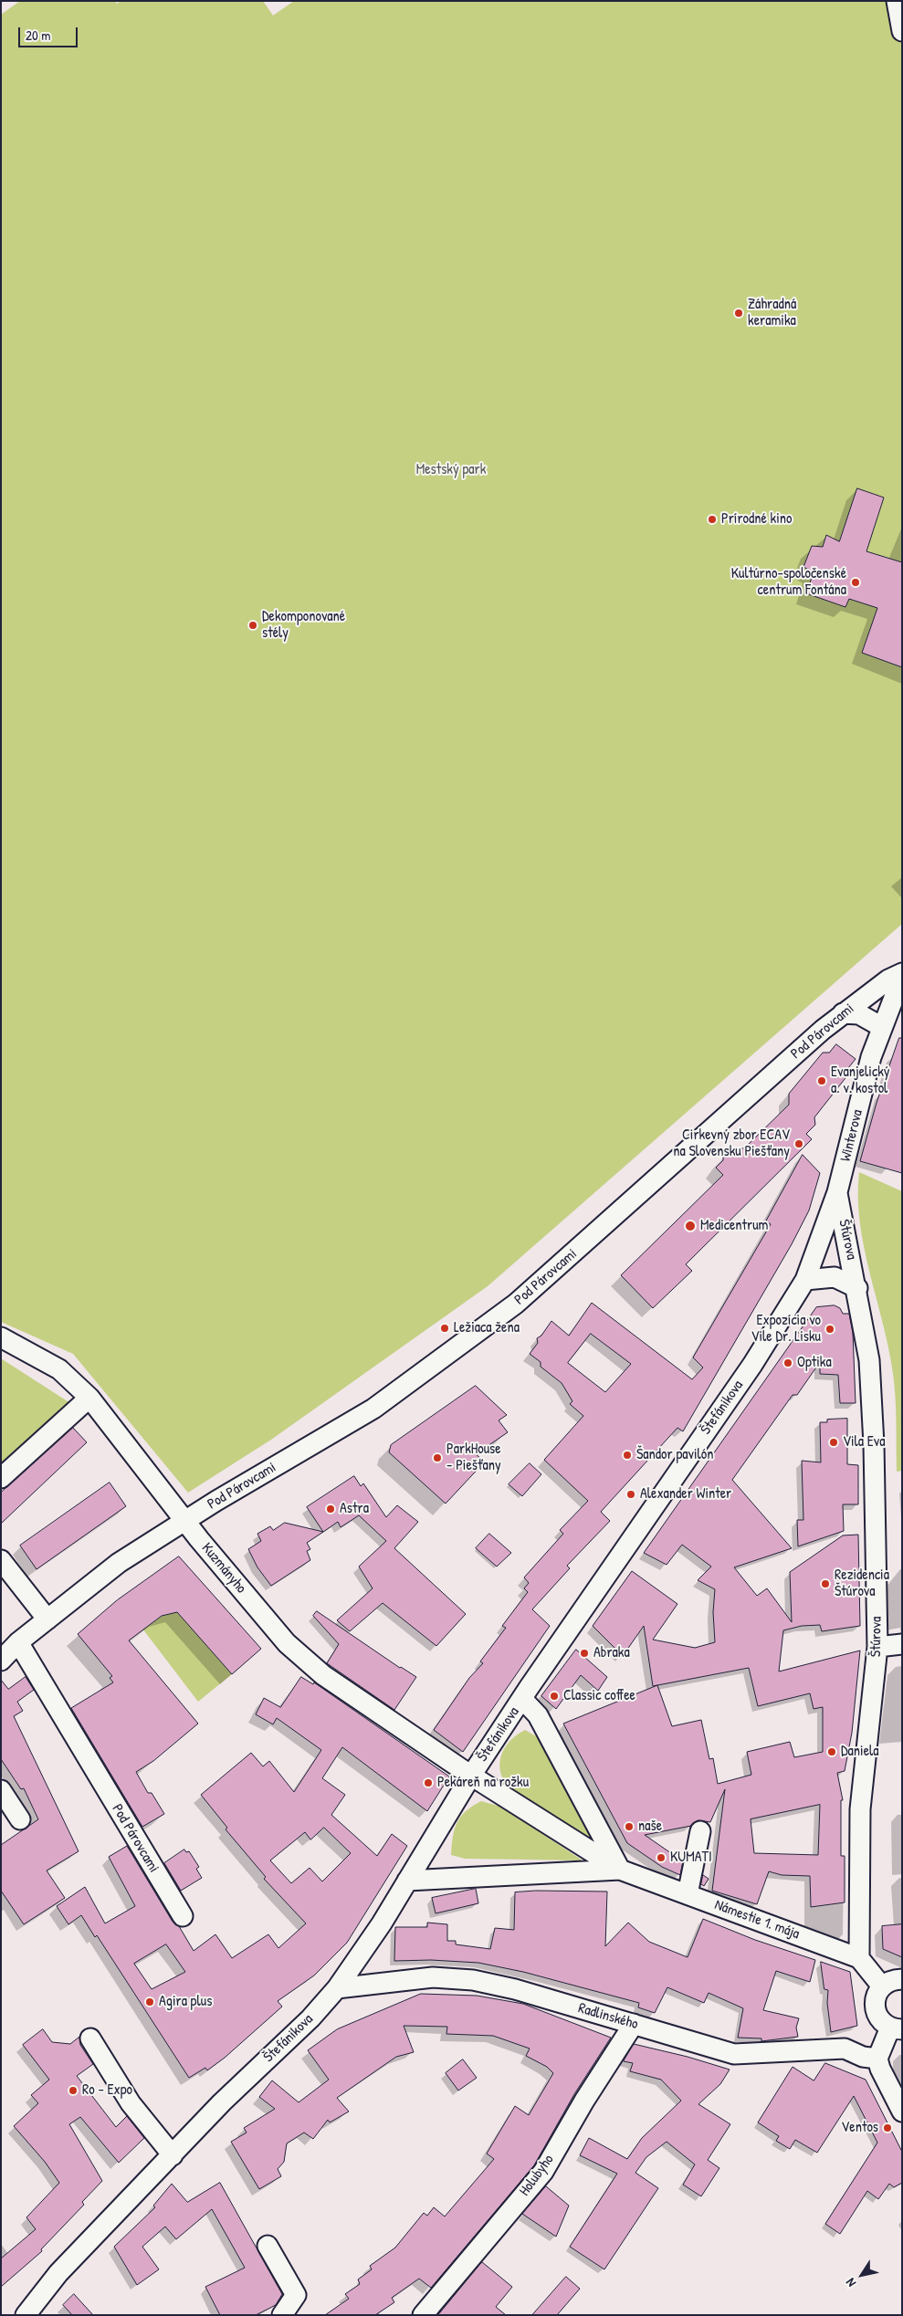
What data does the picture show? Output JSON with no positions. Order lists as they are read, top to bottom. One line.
{"streets":{"street":["Pod Párovcami","Winterova","Štúrova","Štefánikova","Kuzmányho","Námestie 1. mája","Radlinského","Holubyho"]},"crossings":[["Pod Párovcami","Kuzmányho"],["Winterova","Štúrova"],["Winterova","Štefánikova"],["Štúrova","Štefánikova"],["Štúrova","Námestie 1. mája"],["Štefánikova","Kuzmányho"],["Štefánikova","Námestie 1. mája"],["Štefánikova","Radlinského"],["Kuzmányho","Námestie 1. mája"],["Radlinského","Holubyho"]],"parks":["Mestský park"],"places":["Záhradná keramika","Prírodné kino","Kultúrno-spoločenské centrum Fontána","Dekomponované stély","Evanjelický a. v. kostol","Cirkevný zbor ECAV na Slovensku Piešťany","Medicentrum","Ležiaca žena","Expozícia vo Vile Dr. Lisku","Optika","Vila Eva","Šandor pavilón","ParkHouse - Piešťany","Alexander Winter","Astra","Rezidencia Štúrova","Abraka","Classic coffee","Daniela","Pekáreň na rožku","naše","KUMATI","Agira plus","Ro - Expo","Ventos"],"scale_bar":"20 m","north":"bottom left"}
